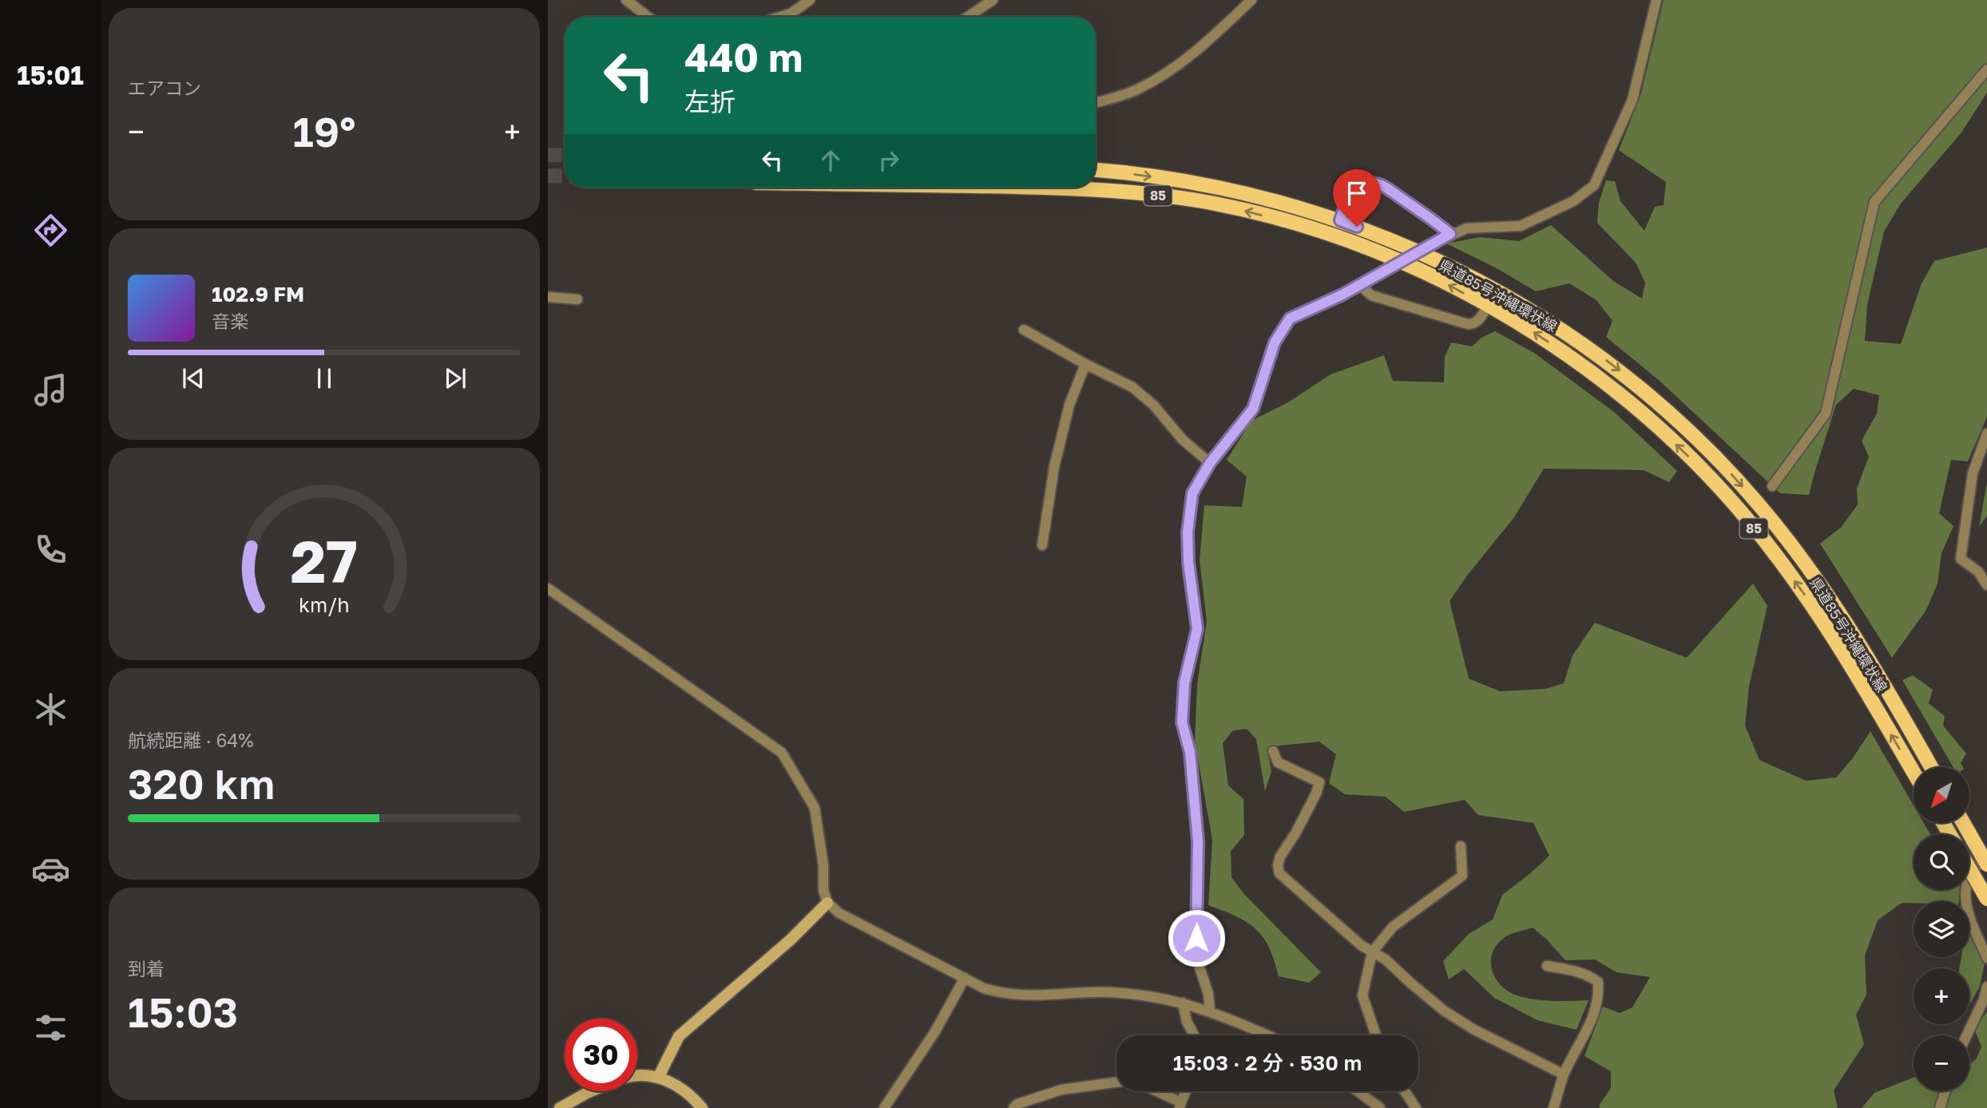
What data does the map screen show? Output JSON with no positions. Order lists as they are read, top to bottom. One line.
{"streets":{"main road":["85","県道85号沖縄環状線"]},"north":"bottom left","page":{"tabs":"15:01","tile":["エアコン",["航続距離 · 64%","320 km"],["到着","15:03"]],"turn":["440 m","左折"],"heat":["−","19°","+"],"song":["102.9 FM","音楽"],"map_buttons":["+","−"],"limit":"30","trip":"15:03 · 2 分 · 530 m","gauge":["27","km/h"]}}
